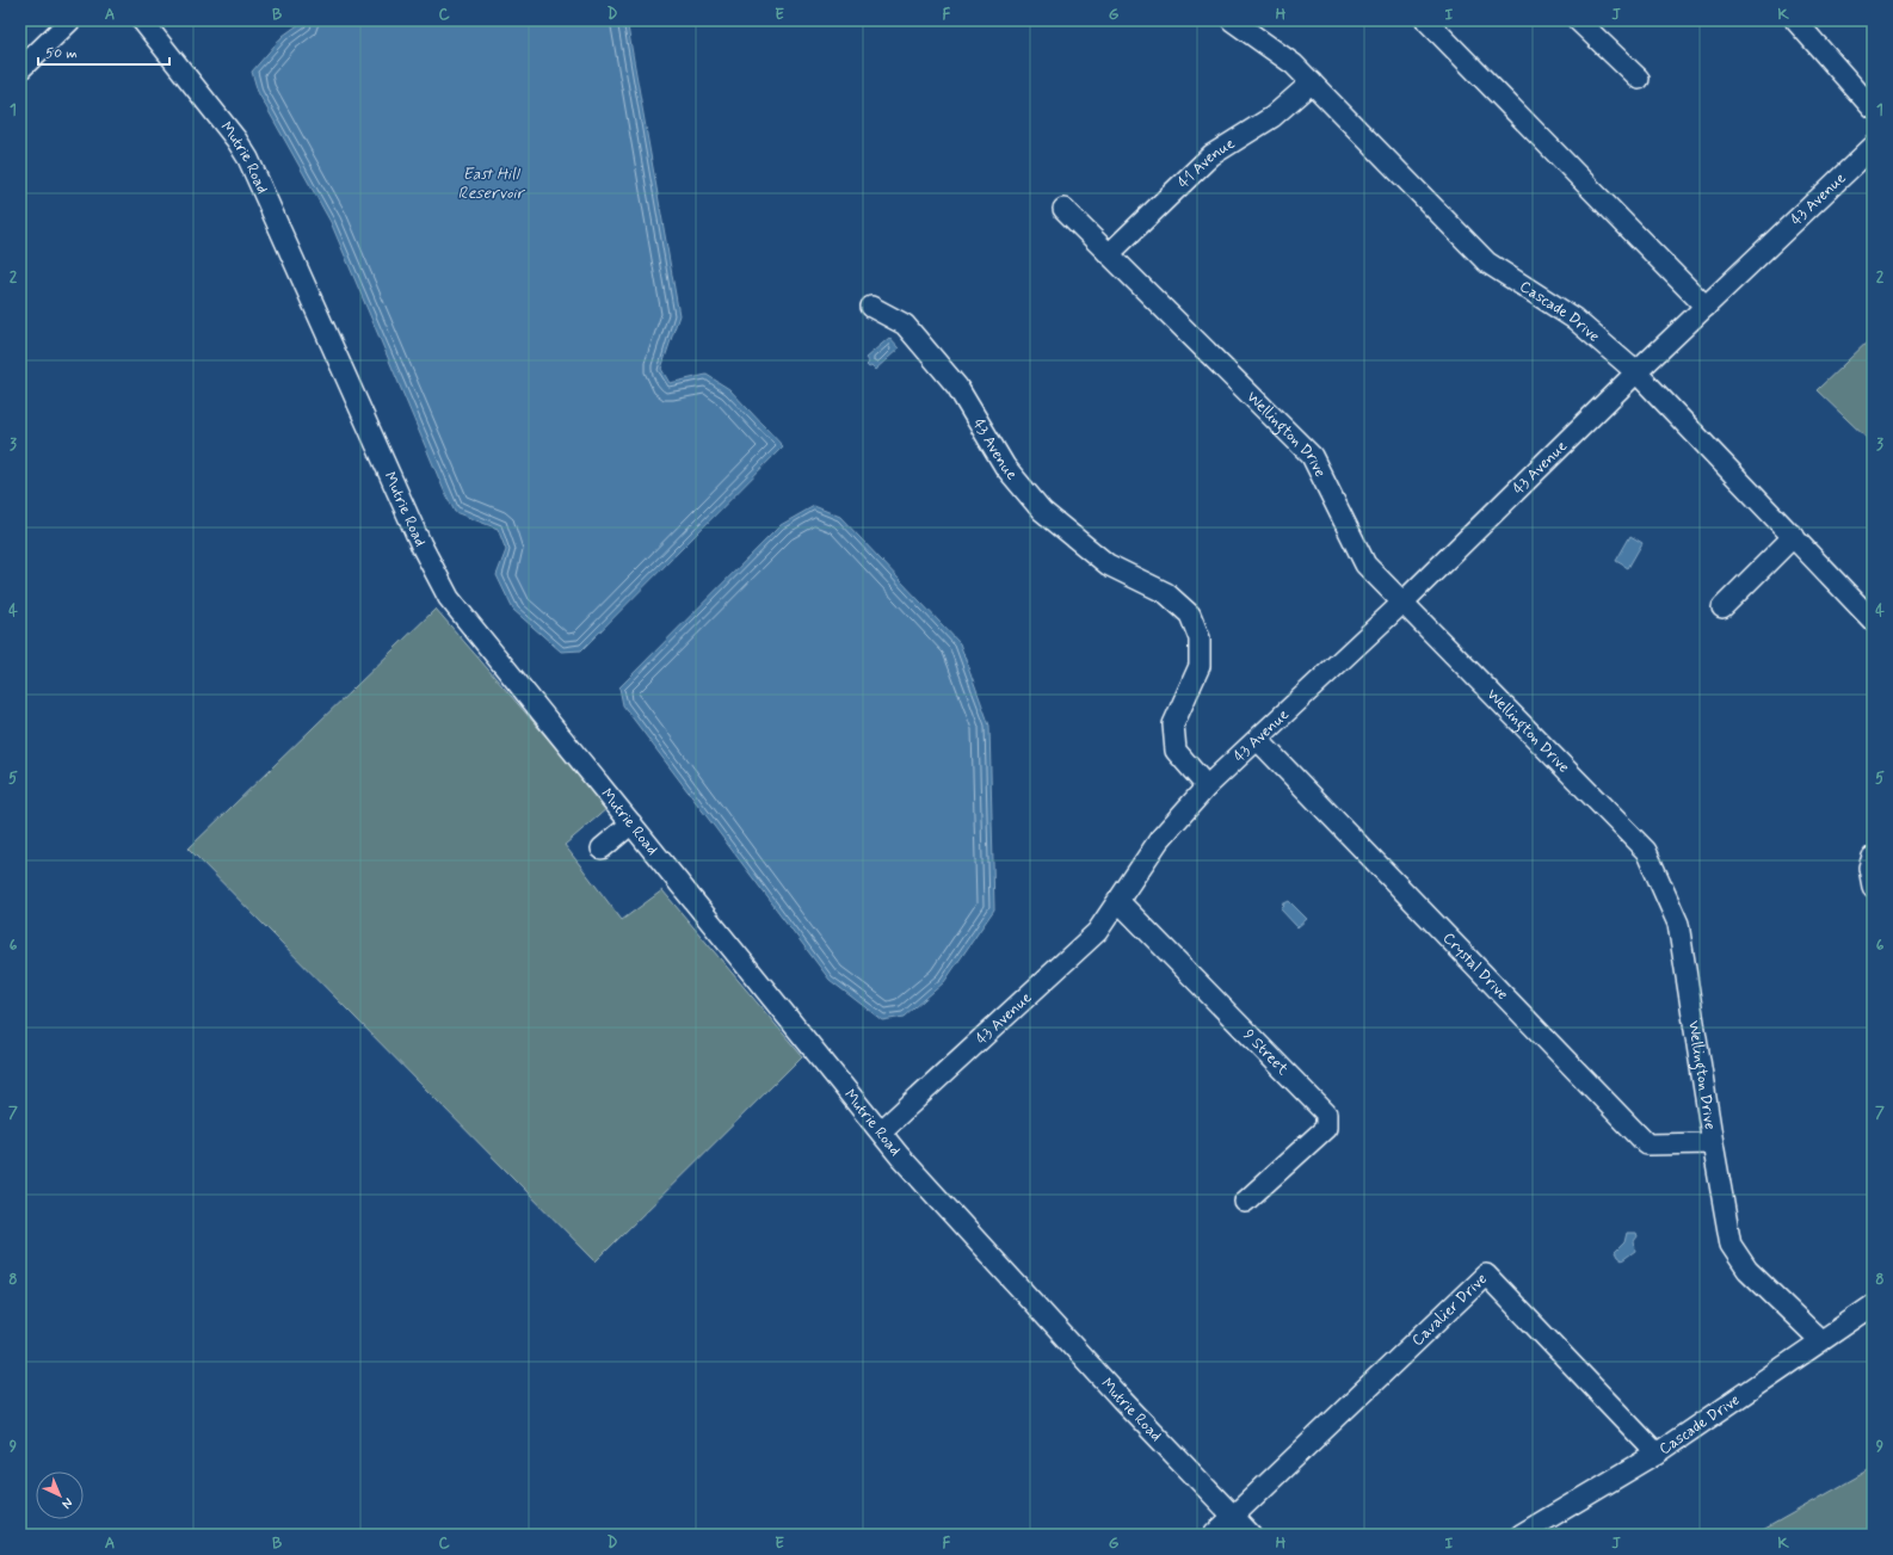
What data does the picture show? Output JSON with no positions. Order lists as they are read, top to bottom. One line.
{"streets":{"street":["Mutrie Road","41 Avenue","43 Avenue","Cascade Drive","Wellington Drive","Crystal Drive","9 Street","Cavalier Drive"]},"crossings":[["Mutrie Road","43 Avenue"],["Mutrie Road","Cavalier Drive"],["41 Avenue","Cascade Drive"],["41 Avenue","Wellington Drive"],["43 Avenue","Cascade Drive"],["43 Avenue","Wellington Drive"],["43 Avenue","Crystal Drive"],["43 Avenue","9 Street"],["Cascade Drive","Wellington Drive"],["Cascade Drive","Cavalier Drive"],["Wellington Drive","Crystal Drive"]],"water":["East Hill Reservoir"],"scale_bar":"50 m","north":"bottom right","grid":{"columns":["A","B","C","D","E","F","G","H","I","J","K"],"rows":["1","2","3","4","5","6","7","8","9"]}}
